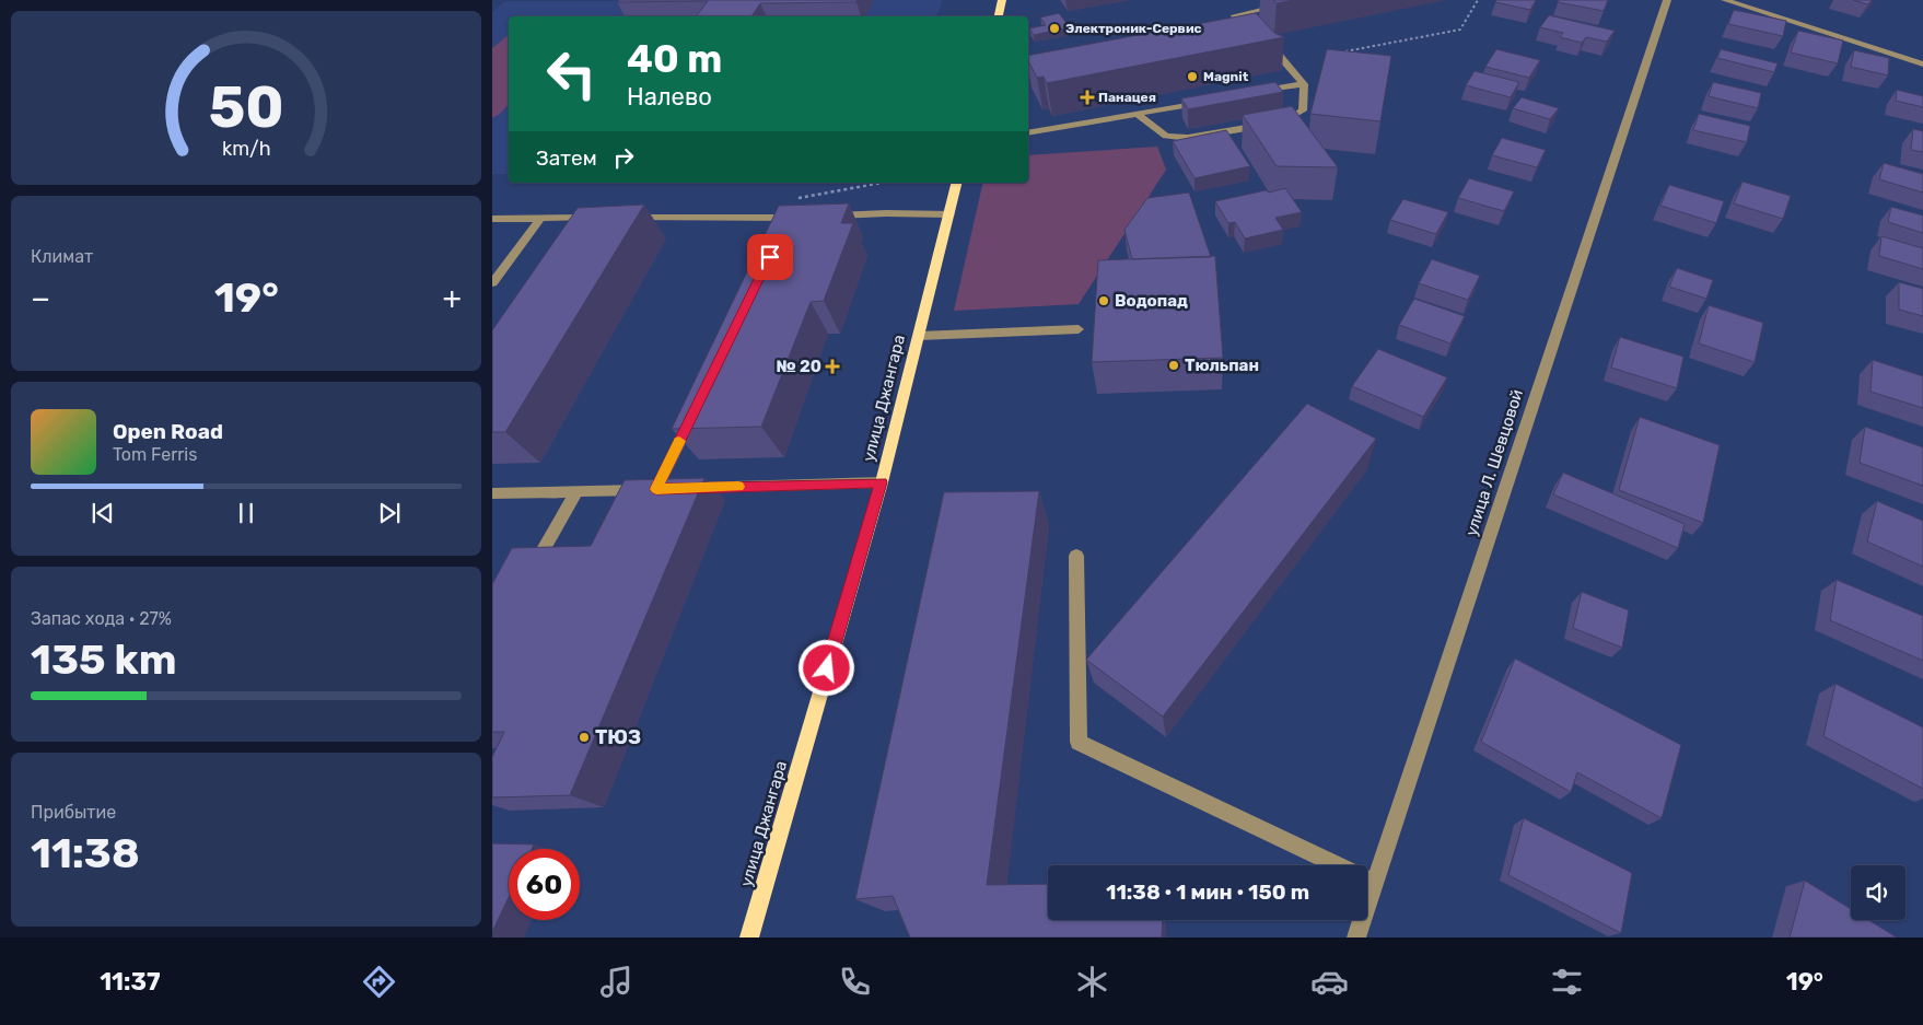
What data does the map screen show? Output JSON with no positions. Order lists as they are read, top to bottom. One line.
{"streets":{"main road":["улица Джангара"],"street":["улица Л. Шевцовой"]},"places":{"other":["Электроник-Сервис","Magnit","Водопад","Тюльпан","ТЮЗ"],"health":["Панацея","№ 20"]},"page":{"turn":["40 m","Налево"],"then":"Затем","tile":["Климат",["Запас хода · 27%","135 km"],["Прибытие","11:38"]],"heat":["−","19°","+"],"song":["Open Road","Tom Ferris"],"limit":"60","trip":"11:38 · 1 мин · 150 m","tabs":["11:37","19°"],"gauge":["50","km/h"]}}
